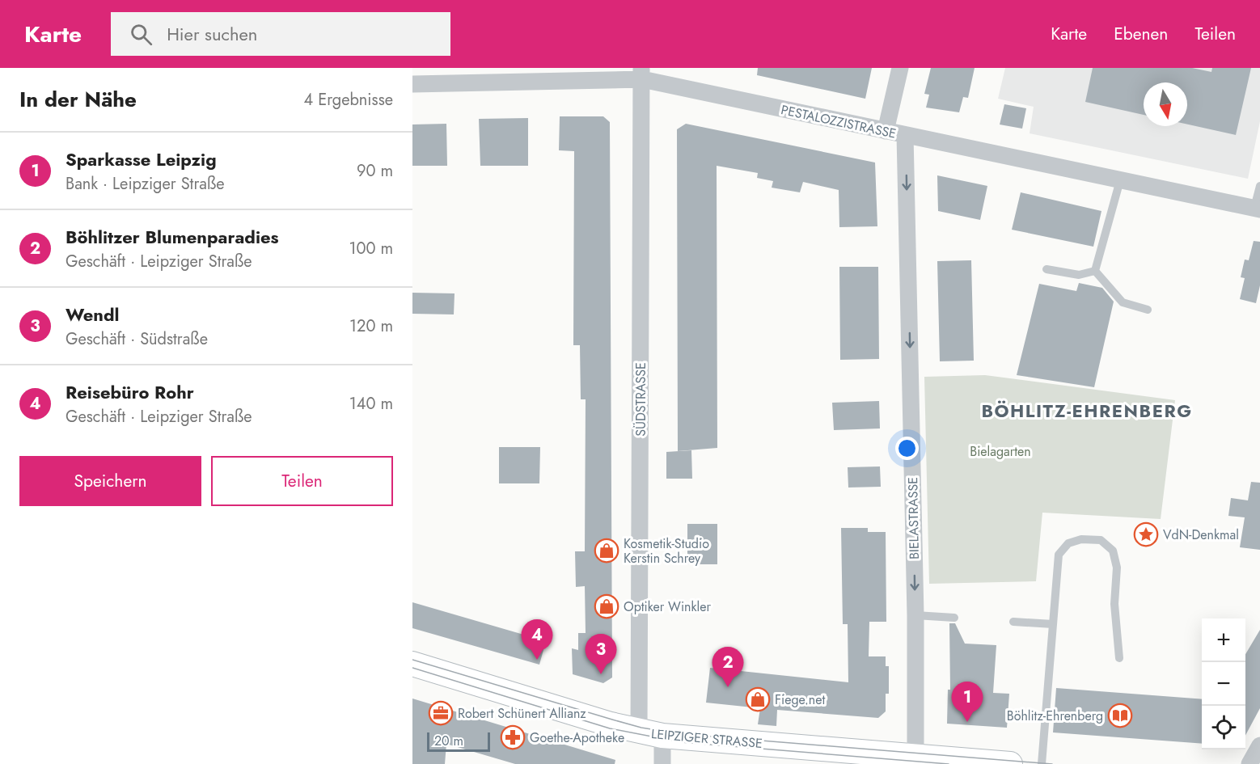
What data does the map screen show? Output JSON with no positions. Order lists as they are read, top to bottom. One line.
{"streets":{"street":["PESTALOZZISTRASSE","SÜDSTRASSE","BIELASTRASSE","LEIPZIGER STRASSE"]},"crossings":[["PESTALOZZISTRASSE","SÜDSTRASSE"],["PESTALOZZISTRASSE","BIELASTRASSE"],["SÜDSTRASSE","LEIPZIGER STRASSE"],["BIELASTRASSE","LEIPZIGER STRASSE"]],"one_way":["BIELASTRASSE"],"districts":["BÖHLITZ-EHRENBERG"],"parks":["Bielagarten"],"places":{"place":["VdN-Denkmal"],"shop":["Kosmetik-Studio Kerstin Schrey","Optiker Winkler","Fiege.net"],"office":["Robert Schünert Allianz"],"library":["Böhlitz-Ehrenberg"],"pharmacy":["Goethe-Apotheke"]},"scale_bar":"20 m","north":"bottom","page":{"header":"Karte","search":"Hier suchen","nav":["Karte","Ebenen","Teilen"],"heading":["In der Nähe","4 Ergebnisse"],"list":[{"mark":"1","name":"Sparkasse Leipzig","note":"Bank · Leipziger Straße","value":"90 m"},{"mark":"2","name":"Böhlitzer Blumenparadies","note":"Geschäft · Leipziger Straße","value":"100 m"},{"mark":"3","name":"Wendl","note":"Geschäft · Südstraße","value":"120 m"},{"mark":"4","name":"Reisebüro Rohr","note":"Geschäft · Leipziger Straße","value":"140 m"}],"buttons":["Speichern","Teilen"],"map_buttons":["+","−"],"pins":["4","3","2","1"],"scale":"20 m"}}
